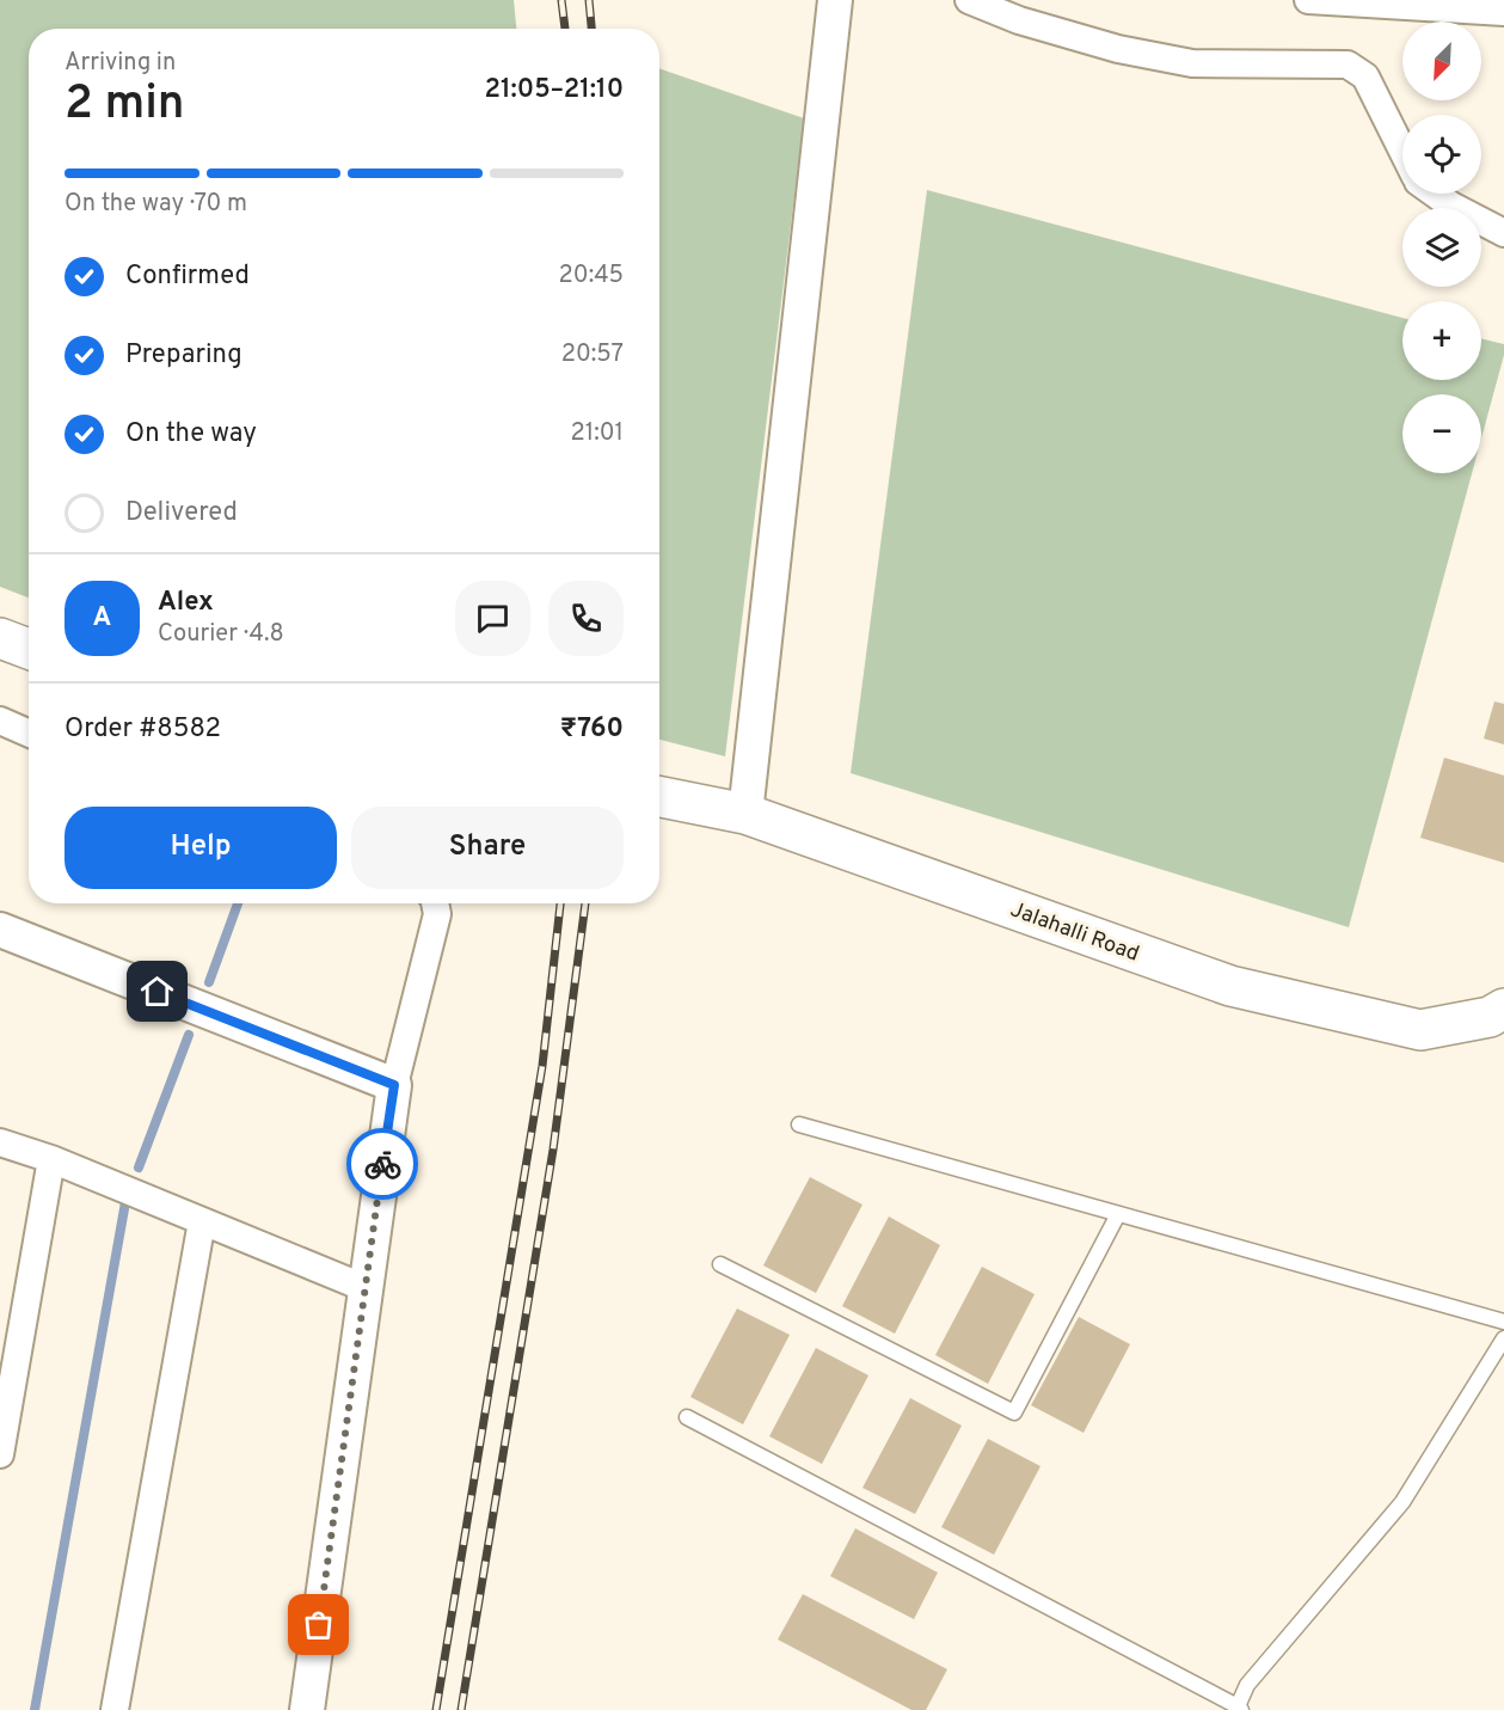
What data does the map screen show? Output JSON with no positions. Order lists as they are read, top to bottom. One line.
{"streets":{"main road":["Jalahalli Road"]},"north":"bottom left","page":{"map_buttons":["+","−"],"heading":["2 min","Arriving in","21:05–21:10"],"panel":["Alex","Courier · 4.8","Order #8582","₹760"],"bar":"On the way · 70 m","list":[["Confirmed","20:45"],["Preparing","20:57"],["On the way","21:01"],"Delivered"],"round":"A","buttons":["Help","Share"]}}
